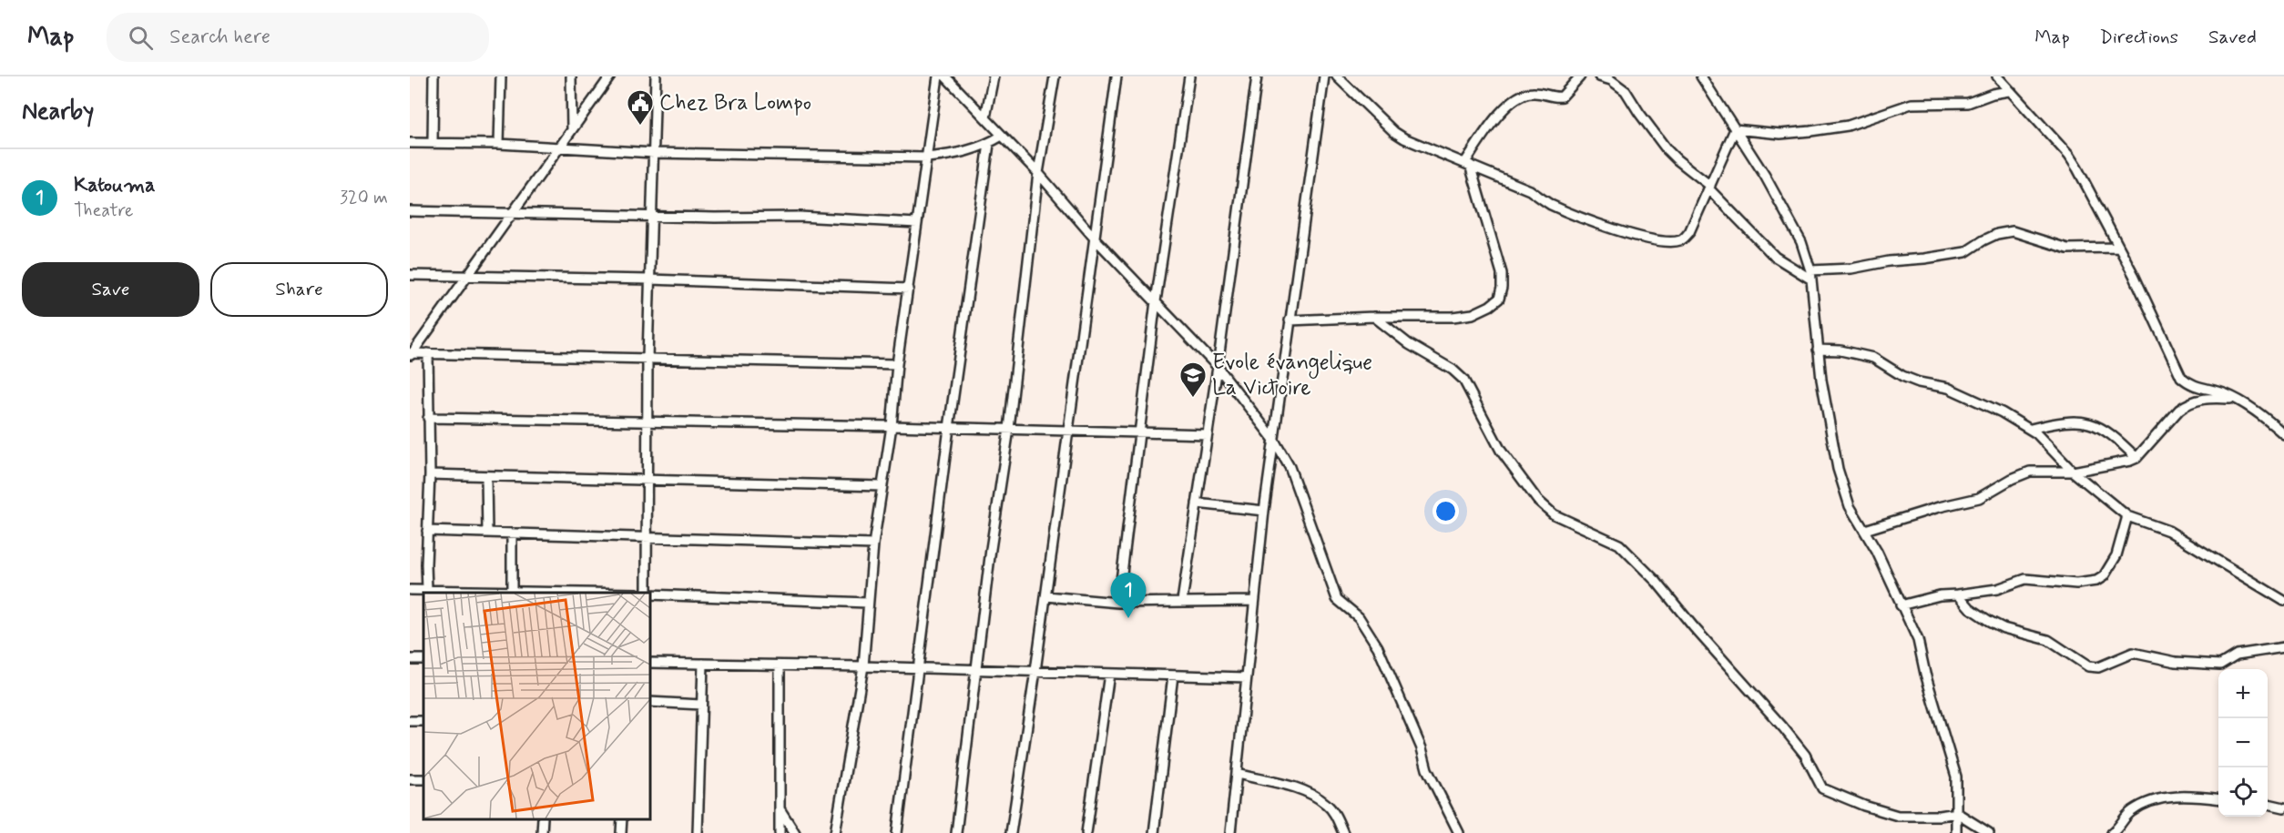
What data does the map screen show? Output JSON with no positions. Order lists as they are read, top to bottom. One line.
{"places":{"public building":["Chez Bra Lompo"],"school or university":["Evole évangelique La Victoire"]},"page":{"header":"Map","search":"Search here","nav":["Map","Directions","Saved"],"heading":"Nearby","list":[{"mark":"1","name":"Katouma","note":"Theatre","value":"320 m"}],"buttons":["Save","Share"],"pins":"1","map_buttons":["+","−"]}}
